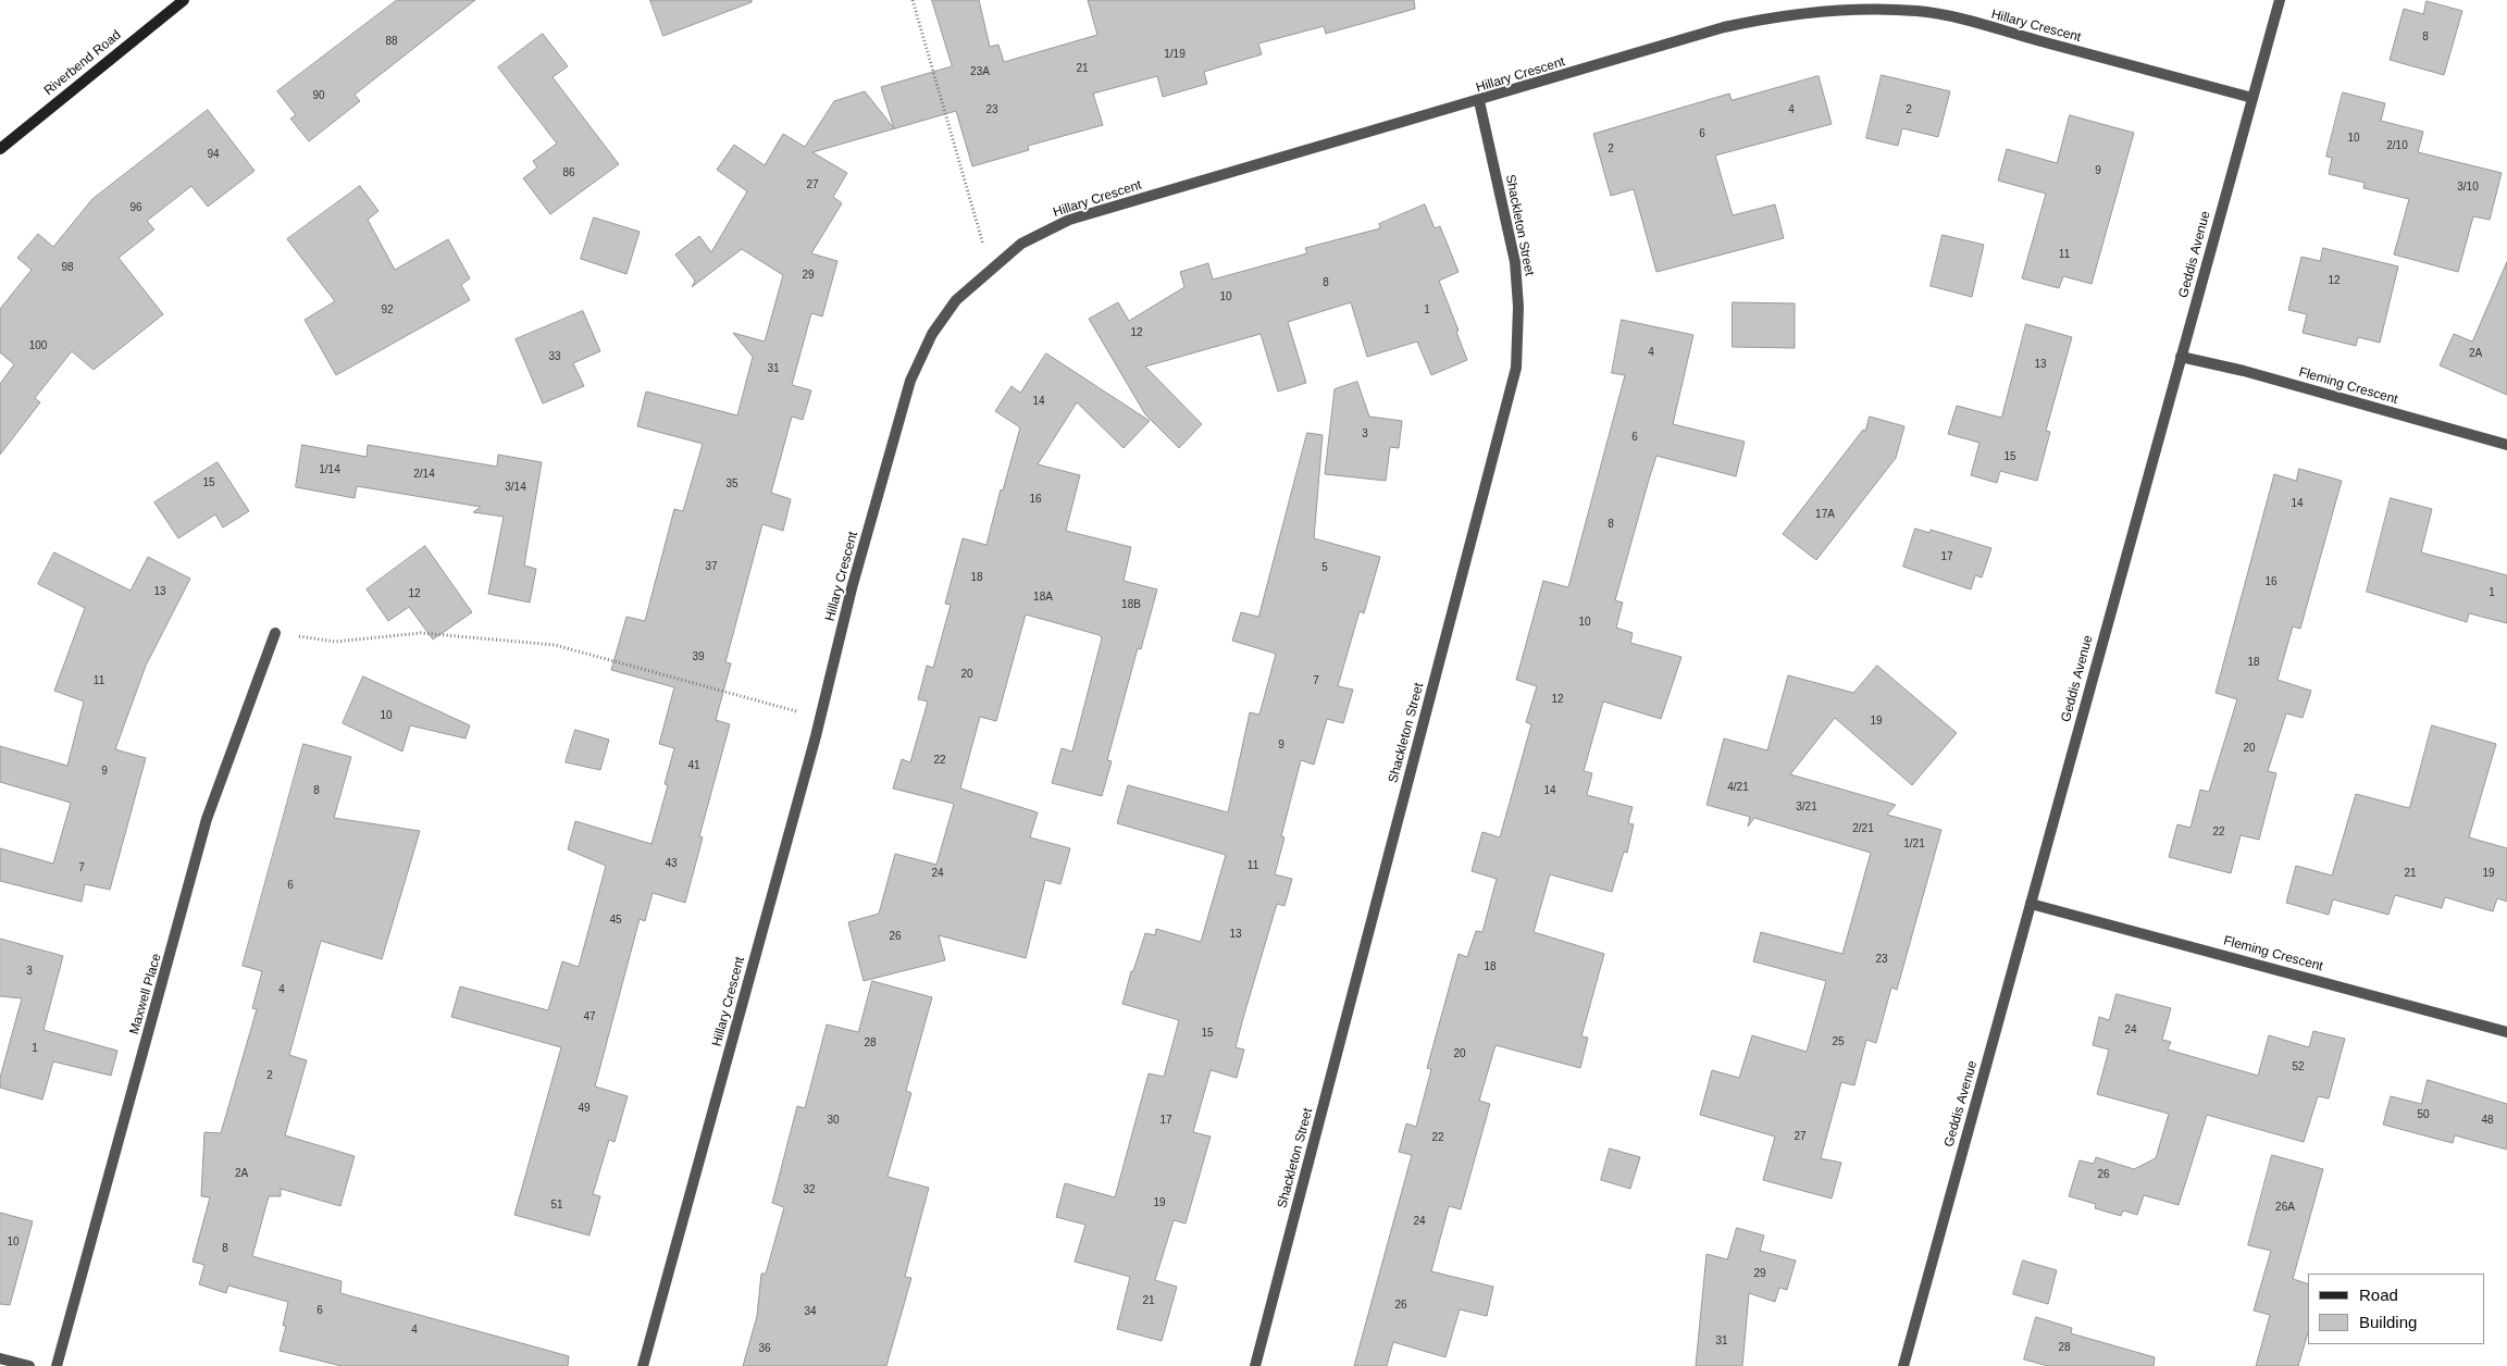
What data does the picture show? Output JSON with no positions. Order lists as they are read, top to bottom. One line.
{"streets":{"main road":["Riverbend Road"],"street":["Hillary Crescent","Shackleton Street","Geddis Avenue","Fleming Crescent","Maxwell Place"]},"crossings":[["Hillary Crescent","Shackleton Street"],["Hillary Crescent","Geddis Avenue"],["Geddis Avenue","Fleming Crescent"]],"house_numbers":["8","88","1/19","21","23A","90","23","4","2","6","10","2/10","2","94","9","86","27","3/10","96","11","98","29","12","8","10","92","1","12","100","4","2A","33","13","31","14","3","6","15","1/14","2/14","15","35","3/14","16","14","17A","8","17","37","5","18","16","13","1","12","18A","18B","10","39","18","20","11","7","12","10","19","9","20","22","41","9","4/21","8","14","3/21","2/21","22","1/21","43","11","7","24","21","19","6","45","13","26","23","18","3","4","47","24","15","25","28","1","20","52","2","49","50","30","17","48","27","22","2A","26","32","19","51","26A","24","10","8","29","21","26","6","34","4","31","28","36"],"legend":["Road","Building"]}
